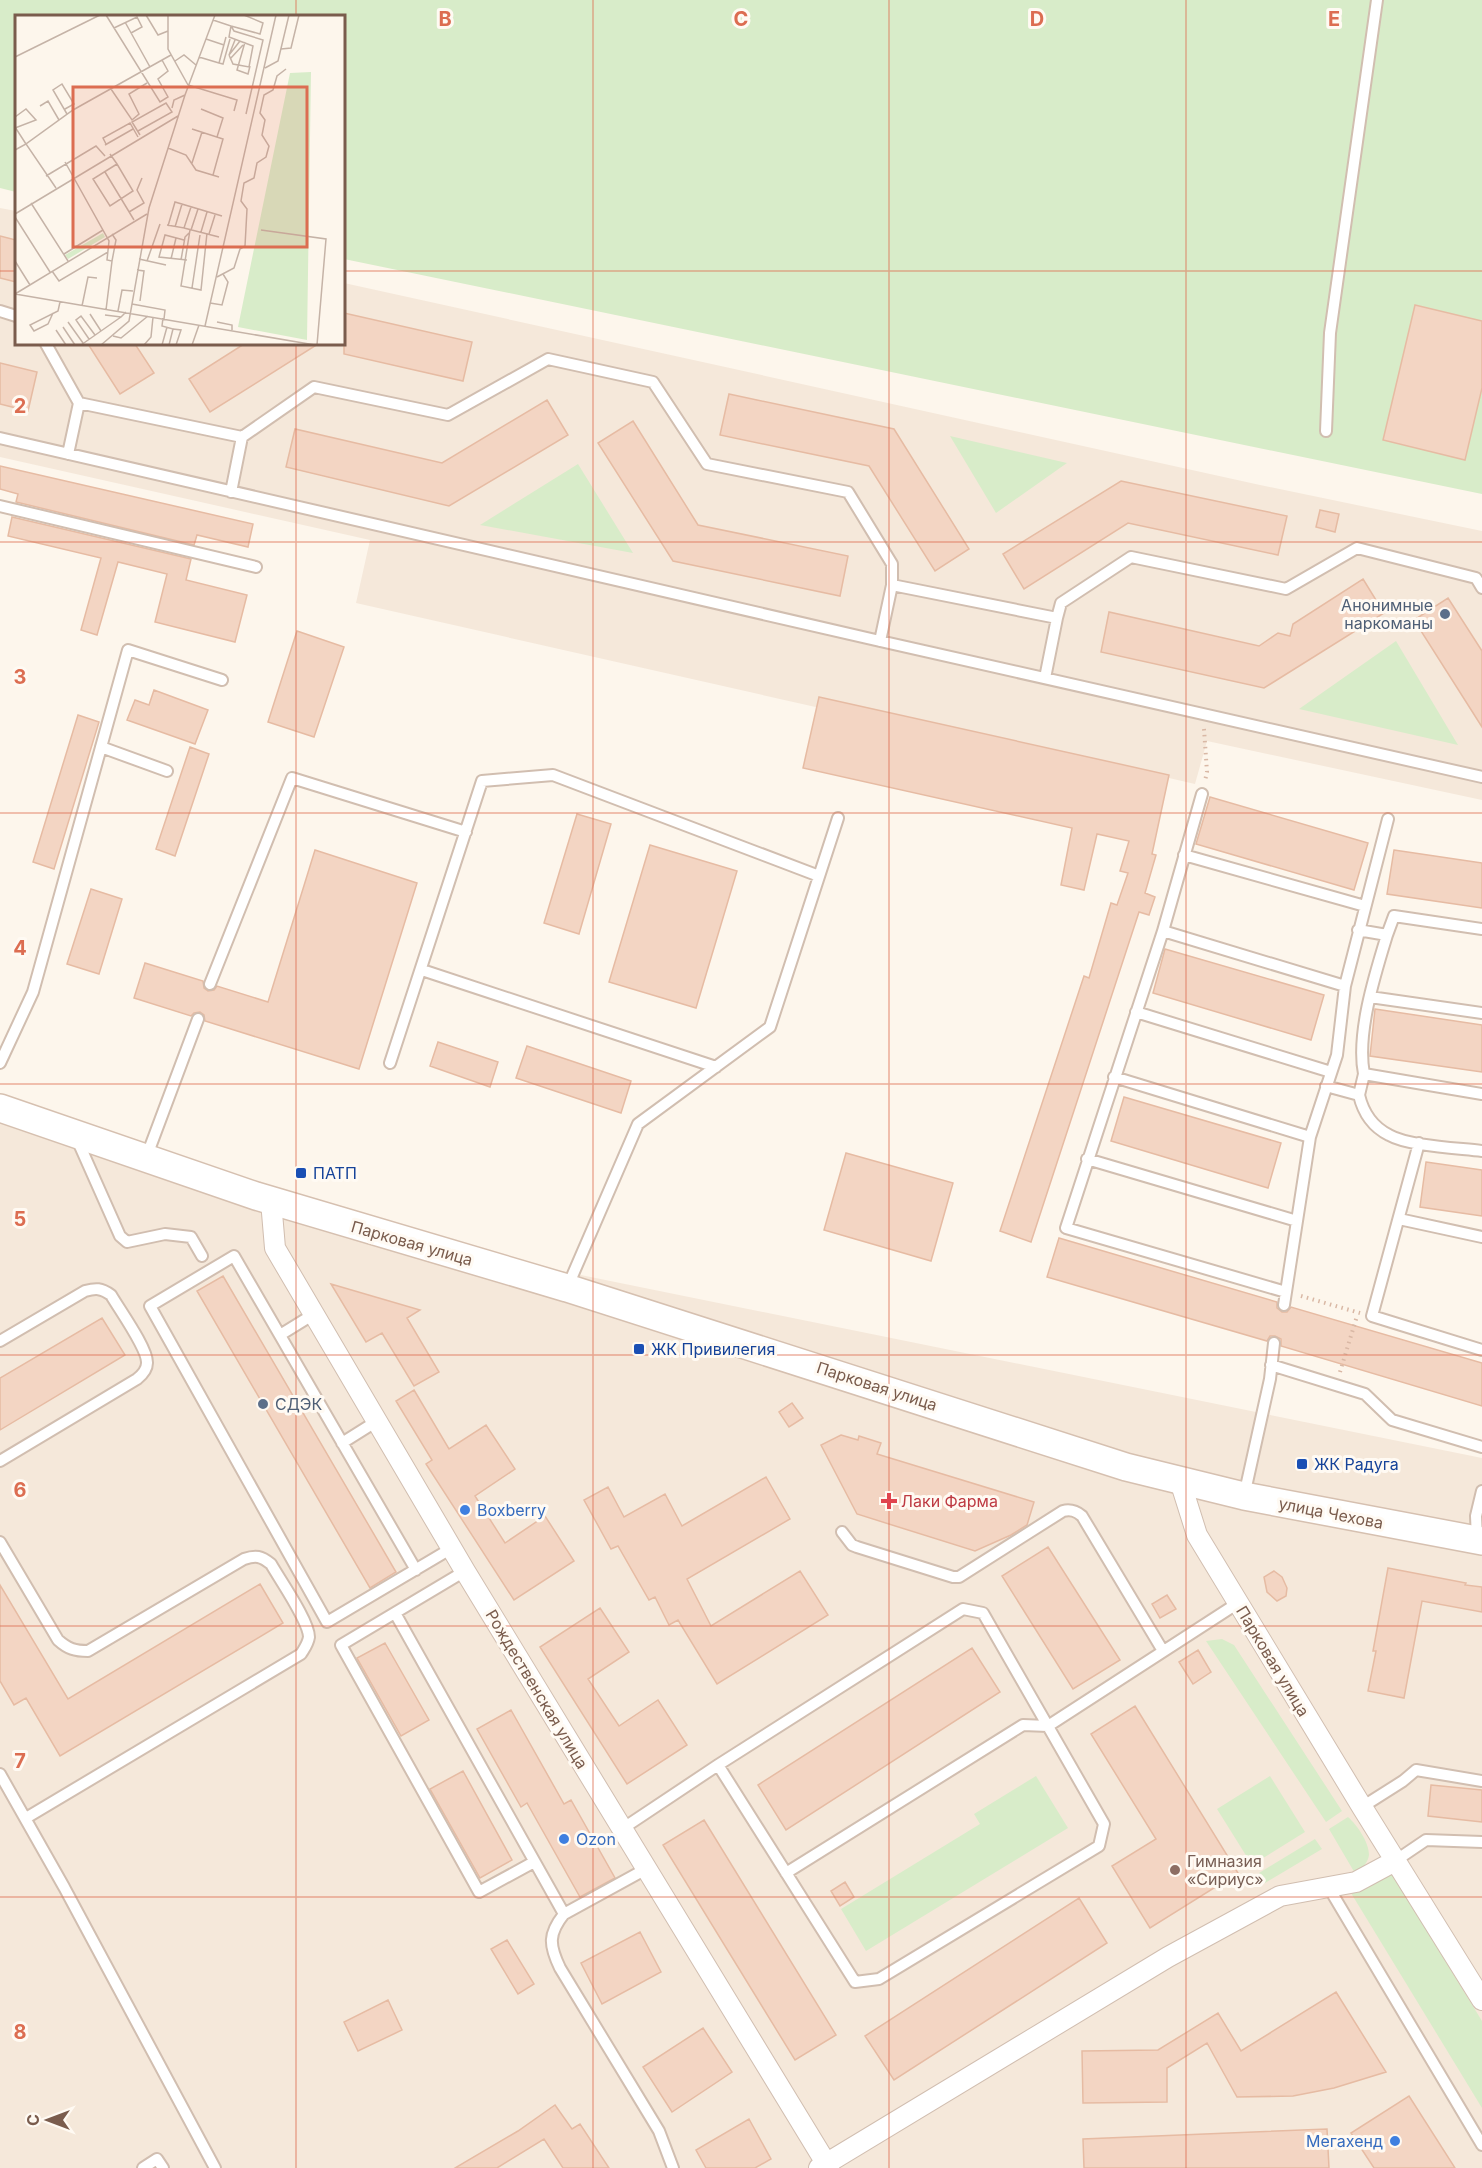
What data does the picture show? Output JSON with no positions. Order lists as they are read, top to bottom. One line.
{"streets":{"main road":["Парковая улица","улица Чехова"],"street":["Рождественская улица"]},"crossings":[["Парковая улица","улица Чехова"],["Парковая улица","Рождественская улица"]],"places":{"other":["Анонимные наркоманы","СДЭК","Boxberry","Ozon","Гимназия «Сириус»","Мегахенд"],"transit":["ПАТП","ЖК Привилегия","ЖК Радуга"],"health":["Лаки Фарма"]},"north":"left","grid":{"columns":["B","C","D","E"],"rows":["2","3","4","5","6","7","8"]}}
